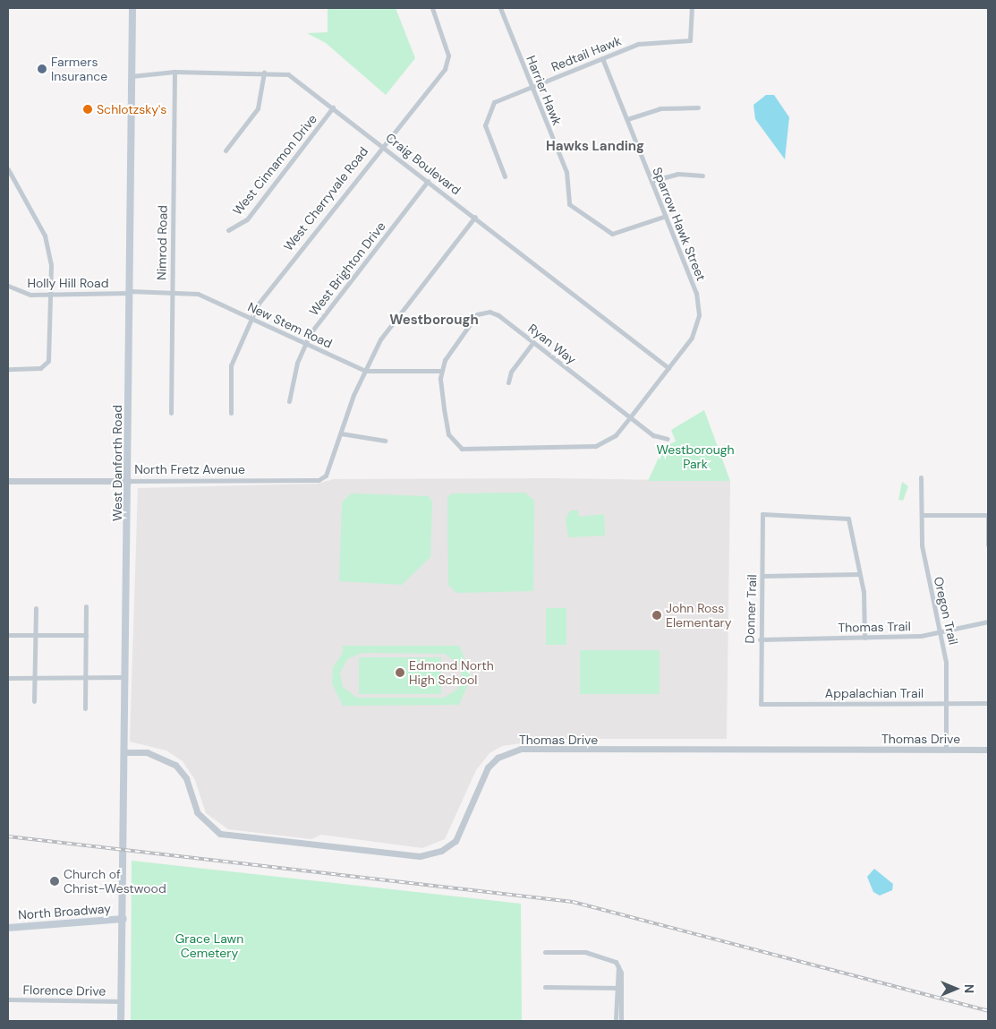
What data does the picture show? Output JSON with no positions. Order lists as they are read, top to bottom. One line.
{"streets":{"main road":["West Danforth Road","North Broadway"],"street":["Redtail Hawk","Harrier Hawk","Craig Boulevard","West Cinnamon Drive","West Cherryvale Road","Sparrow Hawk Street","Nimrod Road","West Brighton Drive","Holly Hill Road","New Stem Road","Ryan Way","North Fretz Avenue","Donner Trail","Oregon Trail","Thomas Trail","Appalachian Trail","Thomas Drive","Florence Drive"]},"crossings":[["Redtail Hawk","Harrier Hawk"],["Redtail Hawk","Sparrow Hawk Street"],["Harrier Hawk","Sparrow Hawk Street"],["Craig Boulevard","West Cinnamon Drive"],["Craig Boulevard","West Cherryvale Road"],["Craig Boulevard","Sparrow Hawk Street"],["Craig Boulevard","Nimrod Road"],["Craig Boulevard","West Brighton Drive"],["Craig Boulevard","West Danforth Road"],["West Cherryvale Road","New Stem Road"],["Sparrow Hawk Street","New Stem Road"],["Sparrow Hawk Street","Ryan Way"],["Nimrod Road","New Stem Road"],["West Brighton Drive","New Stem Road"],["Holly Hill Road","New Stem Road"],["Holly Hill Road","West Danforth Road"],["New Stem Road","Ryan Way"],["New Stem Road","West Danforth Road"],["West Danforth Road","North Fretz Avenue"],["West Danforth Road","Thomas Drive"],["West Danforth Road","North Broadway"],["West Danforth Road","Florence Drive"],["Donner Trail","Thomas Trail"],["Donner Trail","Appalachian Trail"],["Oregon Trail","Thomas Trail"],["Oregon Trail","Appalachian Trail"],["Oregon Trail","Thomas Drive"]],"districts":["Hawks Landing","Westborough"],"parks":["Westborough Park","Grace Lawn Cemetery"],"places":["Farmers Insurance","Schlotzsky's","John Ross Elementary","Edmond North High School","Church of Christ-Westwood"],"north":"right"}
